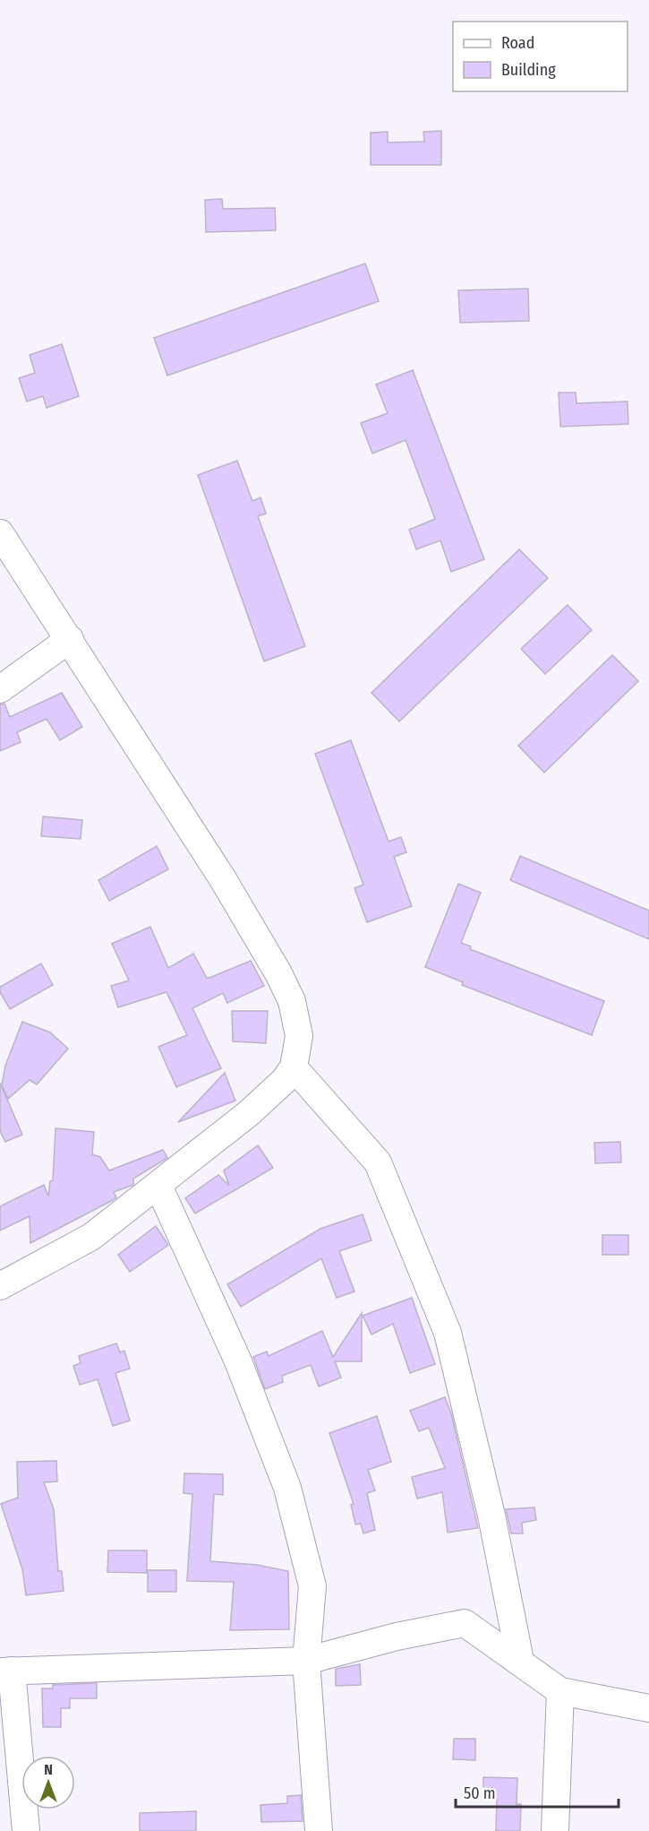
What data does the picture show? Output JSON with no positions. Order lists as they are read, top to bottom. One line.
{"legend":["Road","Building"],"scale_bar":"50 m","north":"top"}
